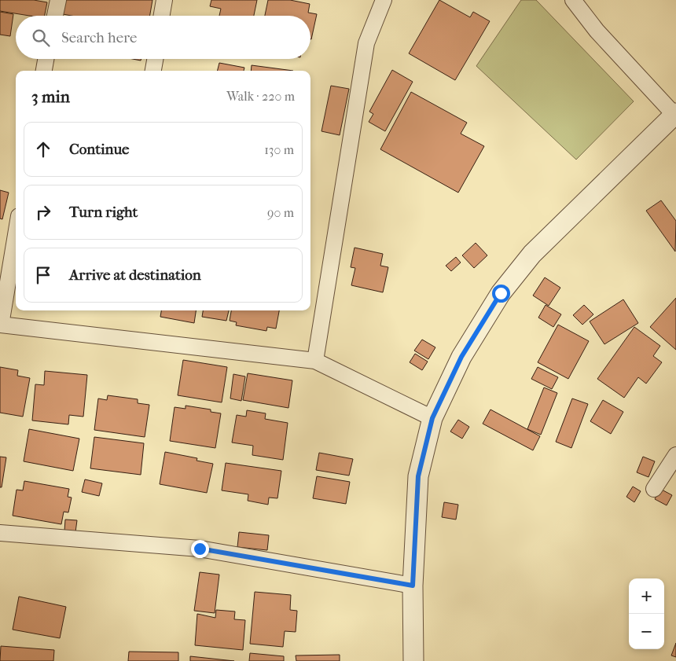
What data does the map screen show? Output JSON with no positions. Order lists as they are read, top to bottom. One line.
{"page":{"search":"Search here","heading":["3 min","Walk · 220 m"],"list":[["Continue","130 m"],["Turn right","90 m"],"Arrive at destination"],"map_buttons":["+","−"]}}
